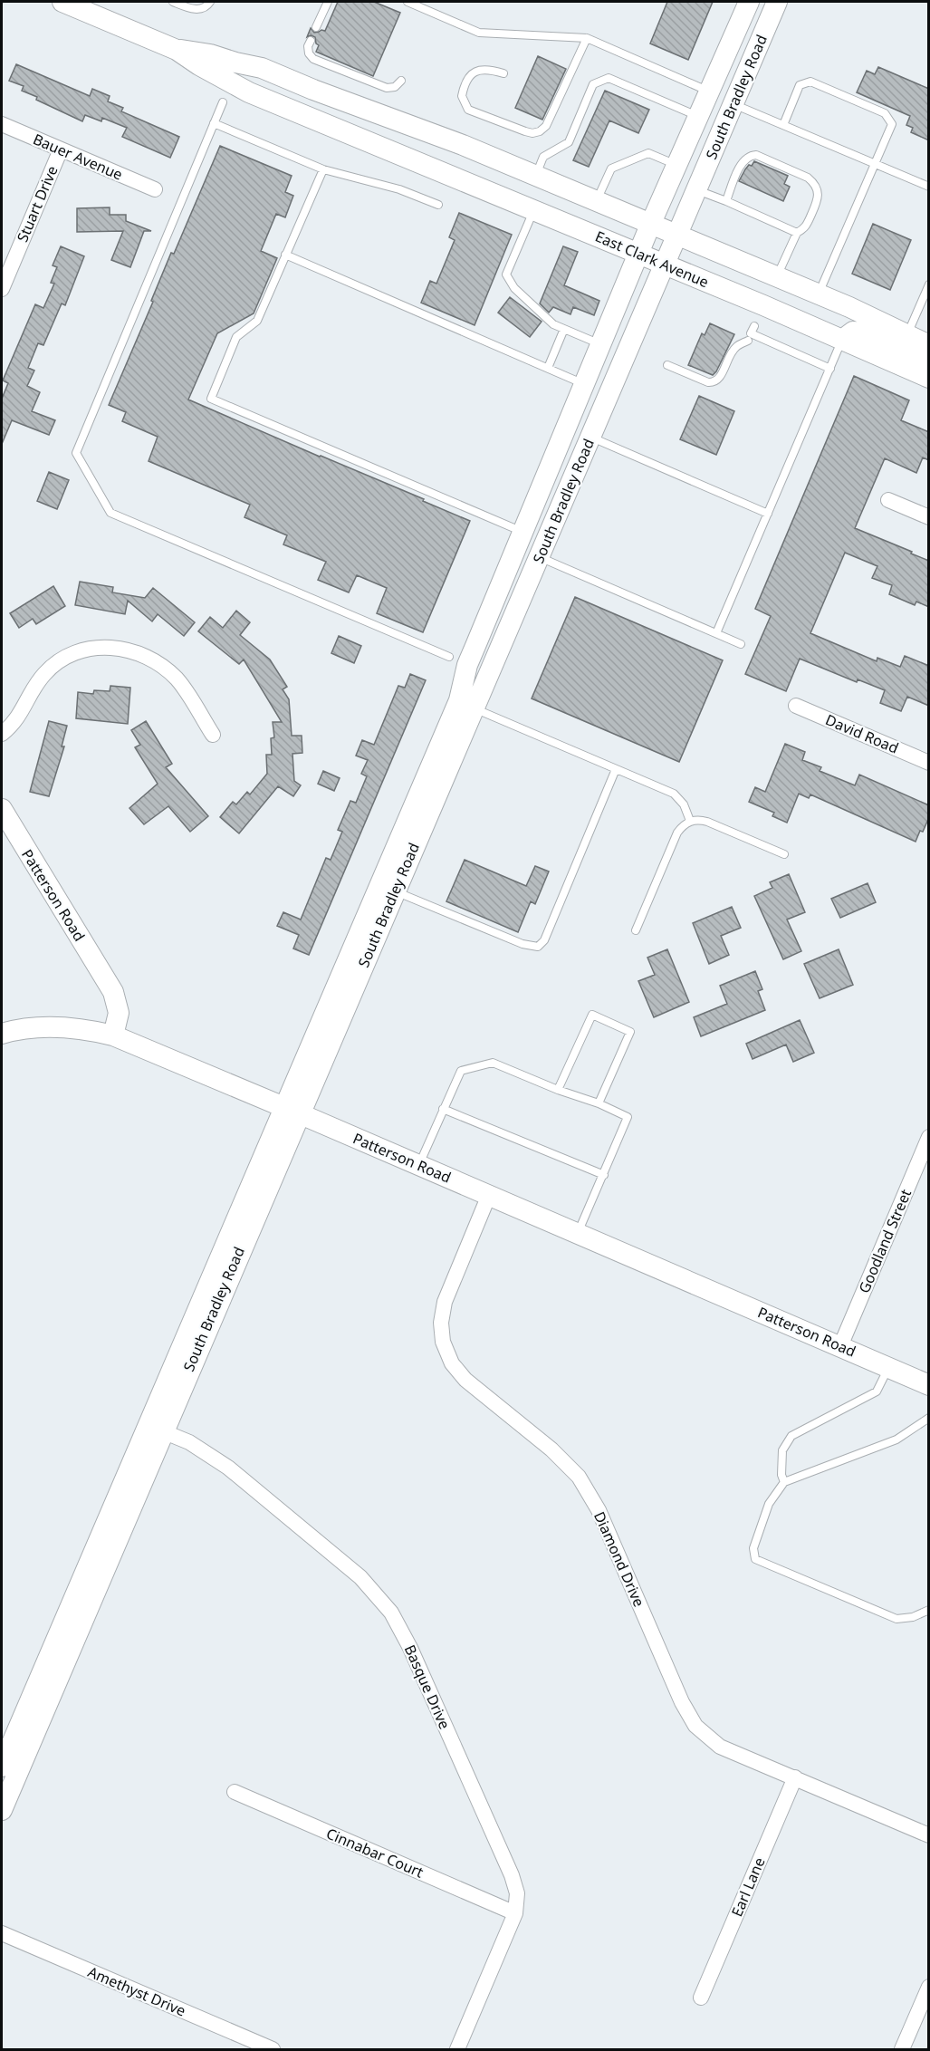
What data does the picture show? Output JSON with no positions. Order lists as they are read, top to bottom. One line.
{"streets":{"main road":["South Bradley Road","East Clark Avenue","Patterson Road"],"street":["Bauer Avenue","Stuart Drive","David Road","Goodland Street","Diamond Drive","Basque Drive","Cinnabar Court","Earl Lane","Amethyst Drive"]},"crossings":[["South Bradley Road","East Clark Avenue"],["South Bradley Road","Patterson Road"],["South Bradley Road","Basque Drive"],["Bauer Avenue","Stuart Drive"],["Patterson Road","Goodland Street"],["Patterson Road","Diamond Drive"],["Diamond Drive","Earl Lane"],["Basque Drive","Cinnabar Court"]]}
